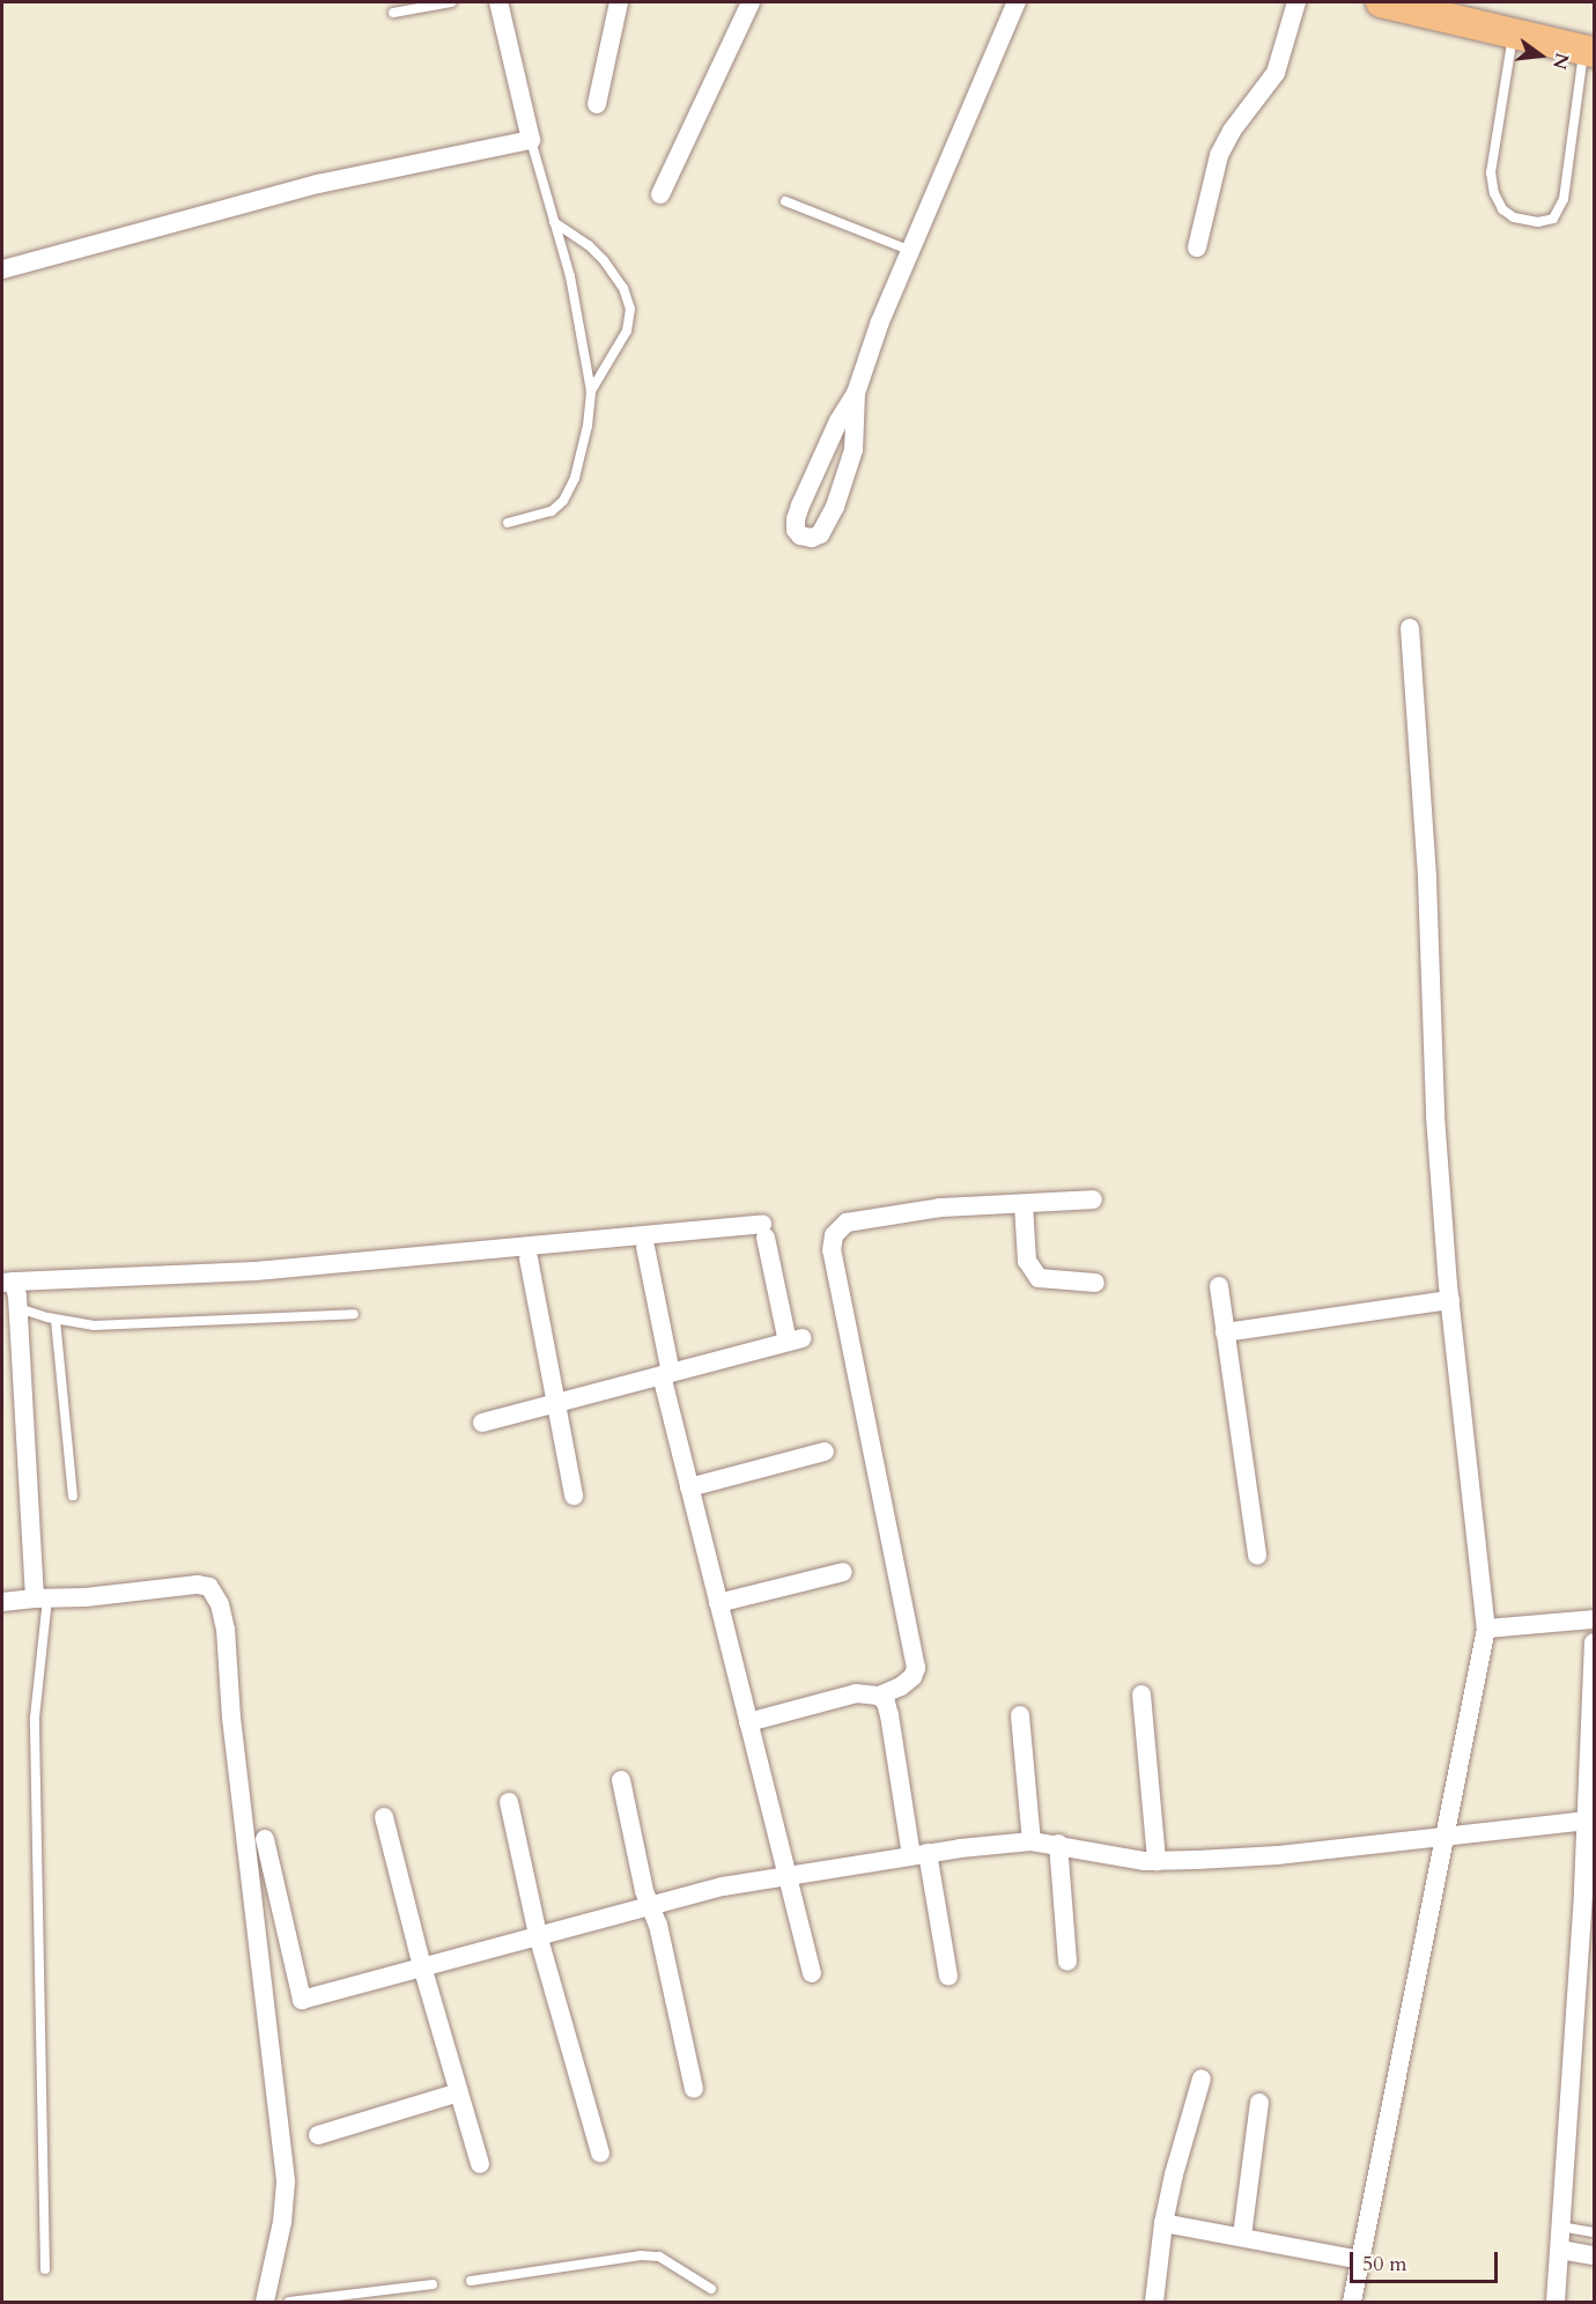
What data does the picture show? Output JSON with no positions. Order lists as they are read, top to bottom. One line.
{"scale_bar":"50 m","north":"right"}
